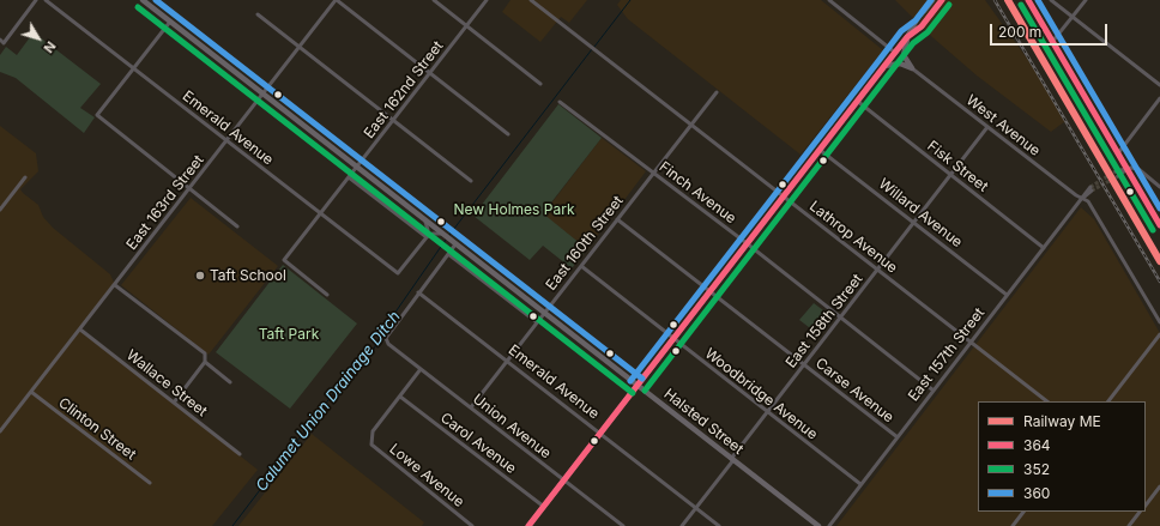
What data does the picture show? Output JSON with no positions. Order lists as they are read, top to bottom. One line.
{"streets":{"main road":["Halsted Street"],"street":["East 162nd Street","West Avenue","Emerald Avenue","Fisk Street","Finch Avenue","East 163rd Street","Willard Avenue","Lathrop Avenue","East 160th Street","East 158th Street","East 157th Street","Wallace Street","Carse Avenue","Woodbridge Avenue","Union Avenue","Clinton Street","Carol Avenue","Lowe Avenue"]},"crossings":[["East 162nd Street","Emerald Avenue"],["East 162nd Street","Halsted Street"],["West Avenue","East 158th Street"],["West Avenue","East 157th Street"],["Emerald Avenue","East 163rd Street"],["Emerald Avenue","East 160th Street"],["Emerald Avenue","East 158th Street"],["Emerald Avenue","Union Avenue"],["Fisk Street","East 158th Street"],["Fisk Street","East 157th Street"],["Finch Avenue","East 160th Street"],["Finch Avenue","East 158th Street"],["Finch Avenue","East 157th Street"],["East 163rd Street","Wallace Street"],["East 163rd Street","Halsted Street"],["East 163rd Street","Clinton Street"],["Willard Avenue","East 158th Street"],["Willard Avenue","East 157th Street"],["Lathrop Avenue","East 160th Street"],["Lathrop Avenue","East 158th Street"],["Lathrop Avenue","East 157th Street"],["East 160th Street","Carse Avenue"],["East 160th Street","Woodbridge Avenue"],["East 160th Street","Halsted Street"],["East 160th Street","Union Avenue"],["East 158th Street","Carse Avenue"],["East 158th Street","Woodbridge Avenue"],["East 158th Street","Halsted Street"],["East 157th Street","Carse Avenue"],["East 157th Street","Woodbridge Avenue"],["Carol Avenue","Lowe Avenue"]],"water":["Calumet Union Drainage Ditch"],"parks":["New Holmes Park","Taft Park"],"places":["Taft School"],"lines":["rail line ME","transit line 364","transit line 360","transit line 352"],"legend":["Railway ME","364","352","360"],"scale_bar":"200 m","north":"bottom right"}
